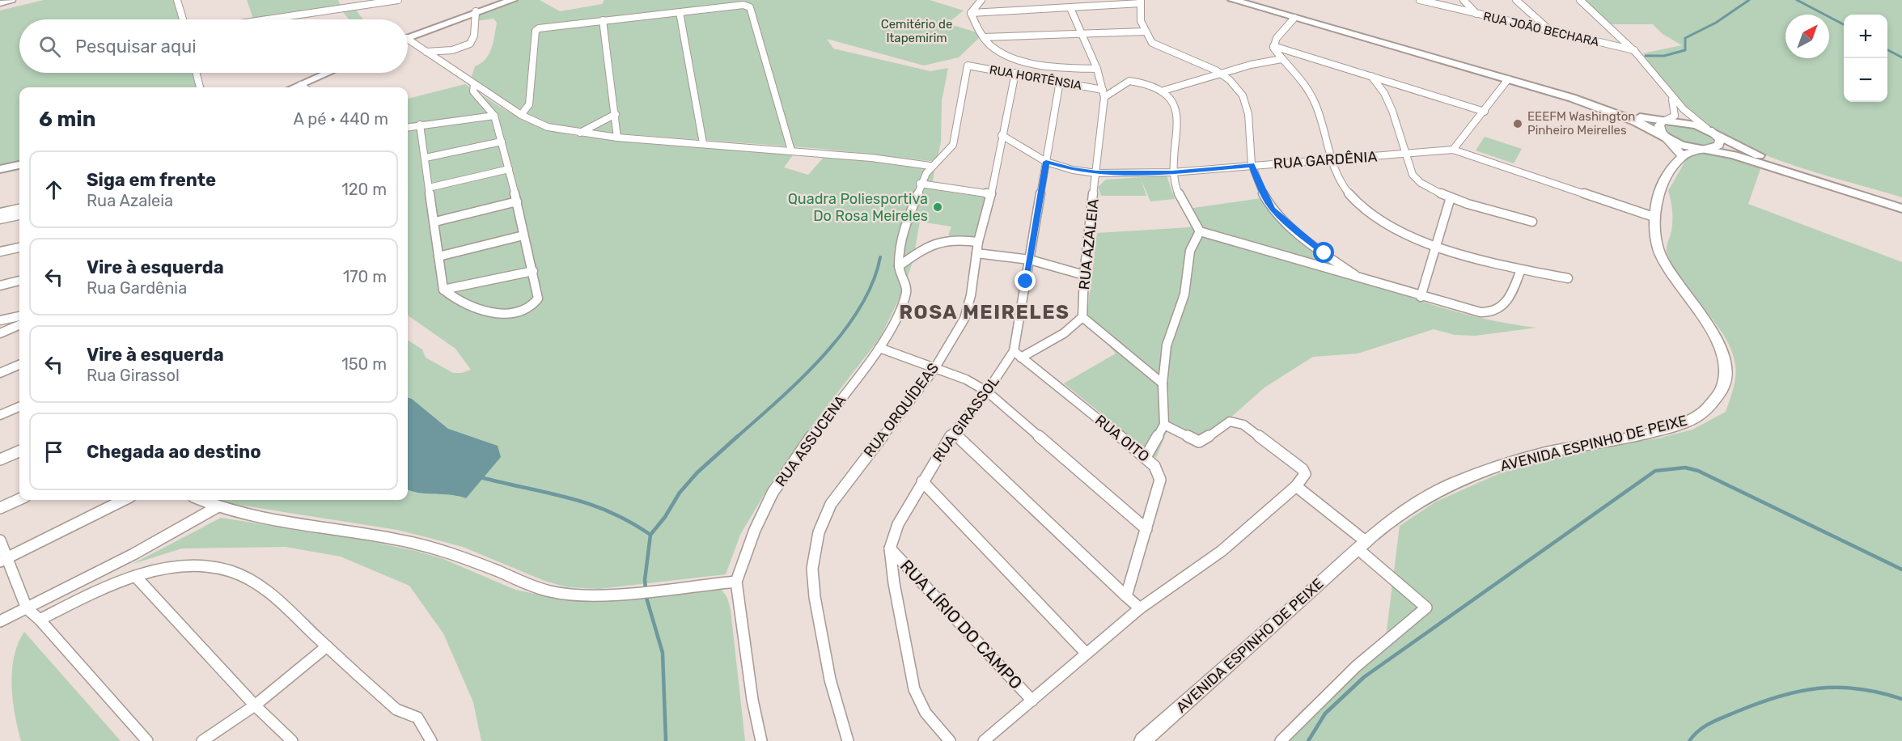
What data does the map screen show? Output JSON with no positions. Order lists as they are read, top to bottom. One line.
{"streets":{"street":["RUA JOÃO BECHARA","RUA HORTÊNSIA","RUA GARDÊNIA","RUA AZALEIA","RUA ORQUÍDEAS","RUA GIRASSOL","RUA OITO","RUA ASSUCENA","AVENIDA ESPINHO DE PEIXE","RUA LÍRIO DO CAMPO"]},"crossings":[["RUA HORTÊNSIA","RUA AZALEIA"],["RUA HORTÊNSIA","RUA ORQUÍDEAS"],["RUA HORTÊNSIA","RUA GIRASSOL"],["RUA GARDÊNIA","RUA AZALEIA"],["RUA GARDÊNIA","RUA ORQUÍDEAS"],["RUA GARDÊNIA","RUA GIRASSOL"],["RUA GIRASSOL","RUA OITO"],["RUA GIRASSOL","RUA LÍRIO DO CAMPO"]],"districts":["ROSA MEIRELES"],"parks":["Cemitério de Itapemirim"],"places":["EEEFM Washington Pinheiro Meirelles","Quadra Poliesportiva Do Rosa Meireles"],"north":"top right","page":{"map_buttons":["+","−"],"search":"Pesquisar aqui","heading":["6 min","A pé · 440 m"],"list":[["Siga em frente","Rua Azaleia","120 m"],["Vire à esquerda","Rua Gardênia","170 m"],["Vire à esquerda","Rua Girassol","150 m"],"Chegada ao destino"]}}
